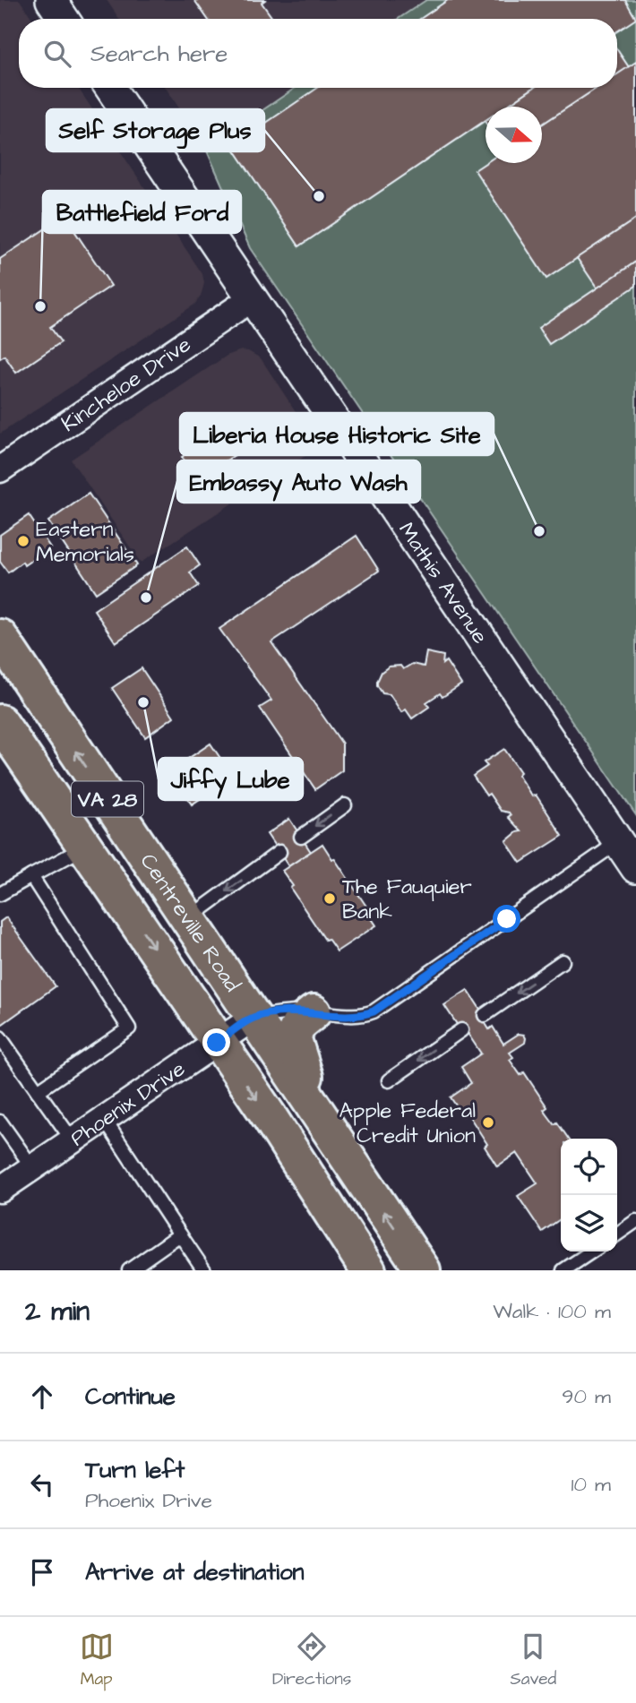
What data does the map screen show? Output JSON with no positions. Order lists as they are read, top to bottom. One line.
{"streets":{"highway":["VA 28","Centreville Road"],"street":["Kincheloe Drive","Mathis Avenue","Phoenix Drive"]},"crossings":[["Kincheloe Drive","Mathis Avenue"],["Centreville Road","Phoenix Drive"]],"places":["Self Storage Plus","Battlefield Ford","Liberia House Historic Site","Eastern Memorials","Embassy Auto Wash","Jiffy Lube","The Fauquier Bank","Apple Federal Credit Union"],"north":"right","page":{"search":"Search here","heading":["2 min","Walk · 100 m"],"list":[["Continue","90 m"],["Turn left","Phoenix Drive","10 m"],"Arrive at destination"],"nav":["Map","Directions","Saved"]}}
